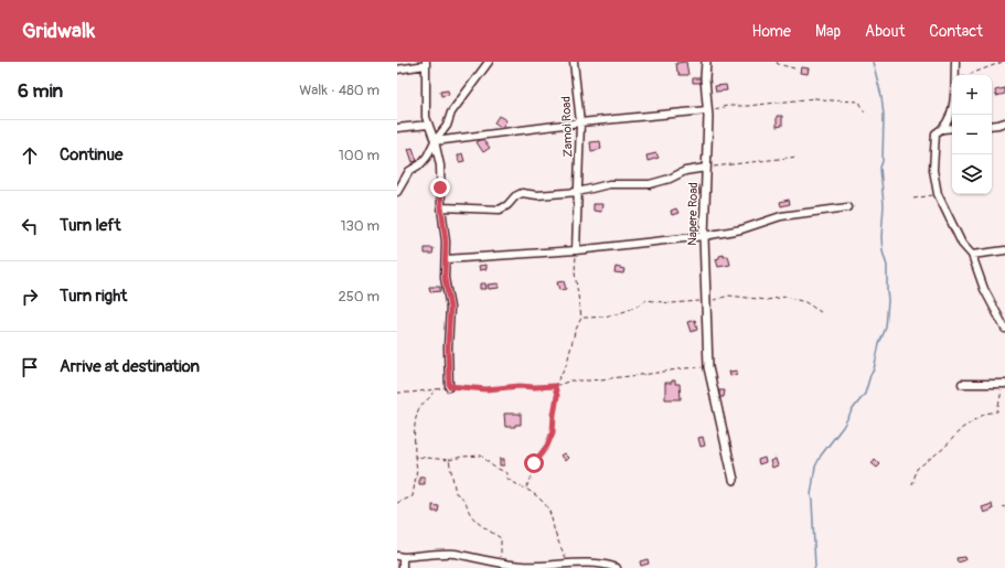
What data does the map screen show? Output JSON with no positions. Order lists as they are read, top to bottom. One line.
{"streets":{"street":["Zamoi Road","Napere Road"]},"page":{"header":"Gridwalk","nav":["Home","Map","About","Contact"],"heading":["6 min","Walk · 480 m"],"map_buttons":["+","−"],"list":[["Continue","100 m"],["Turn left","130 m"],["Turn right","250 m"],"Arrive at destination"]}}
